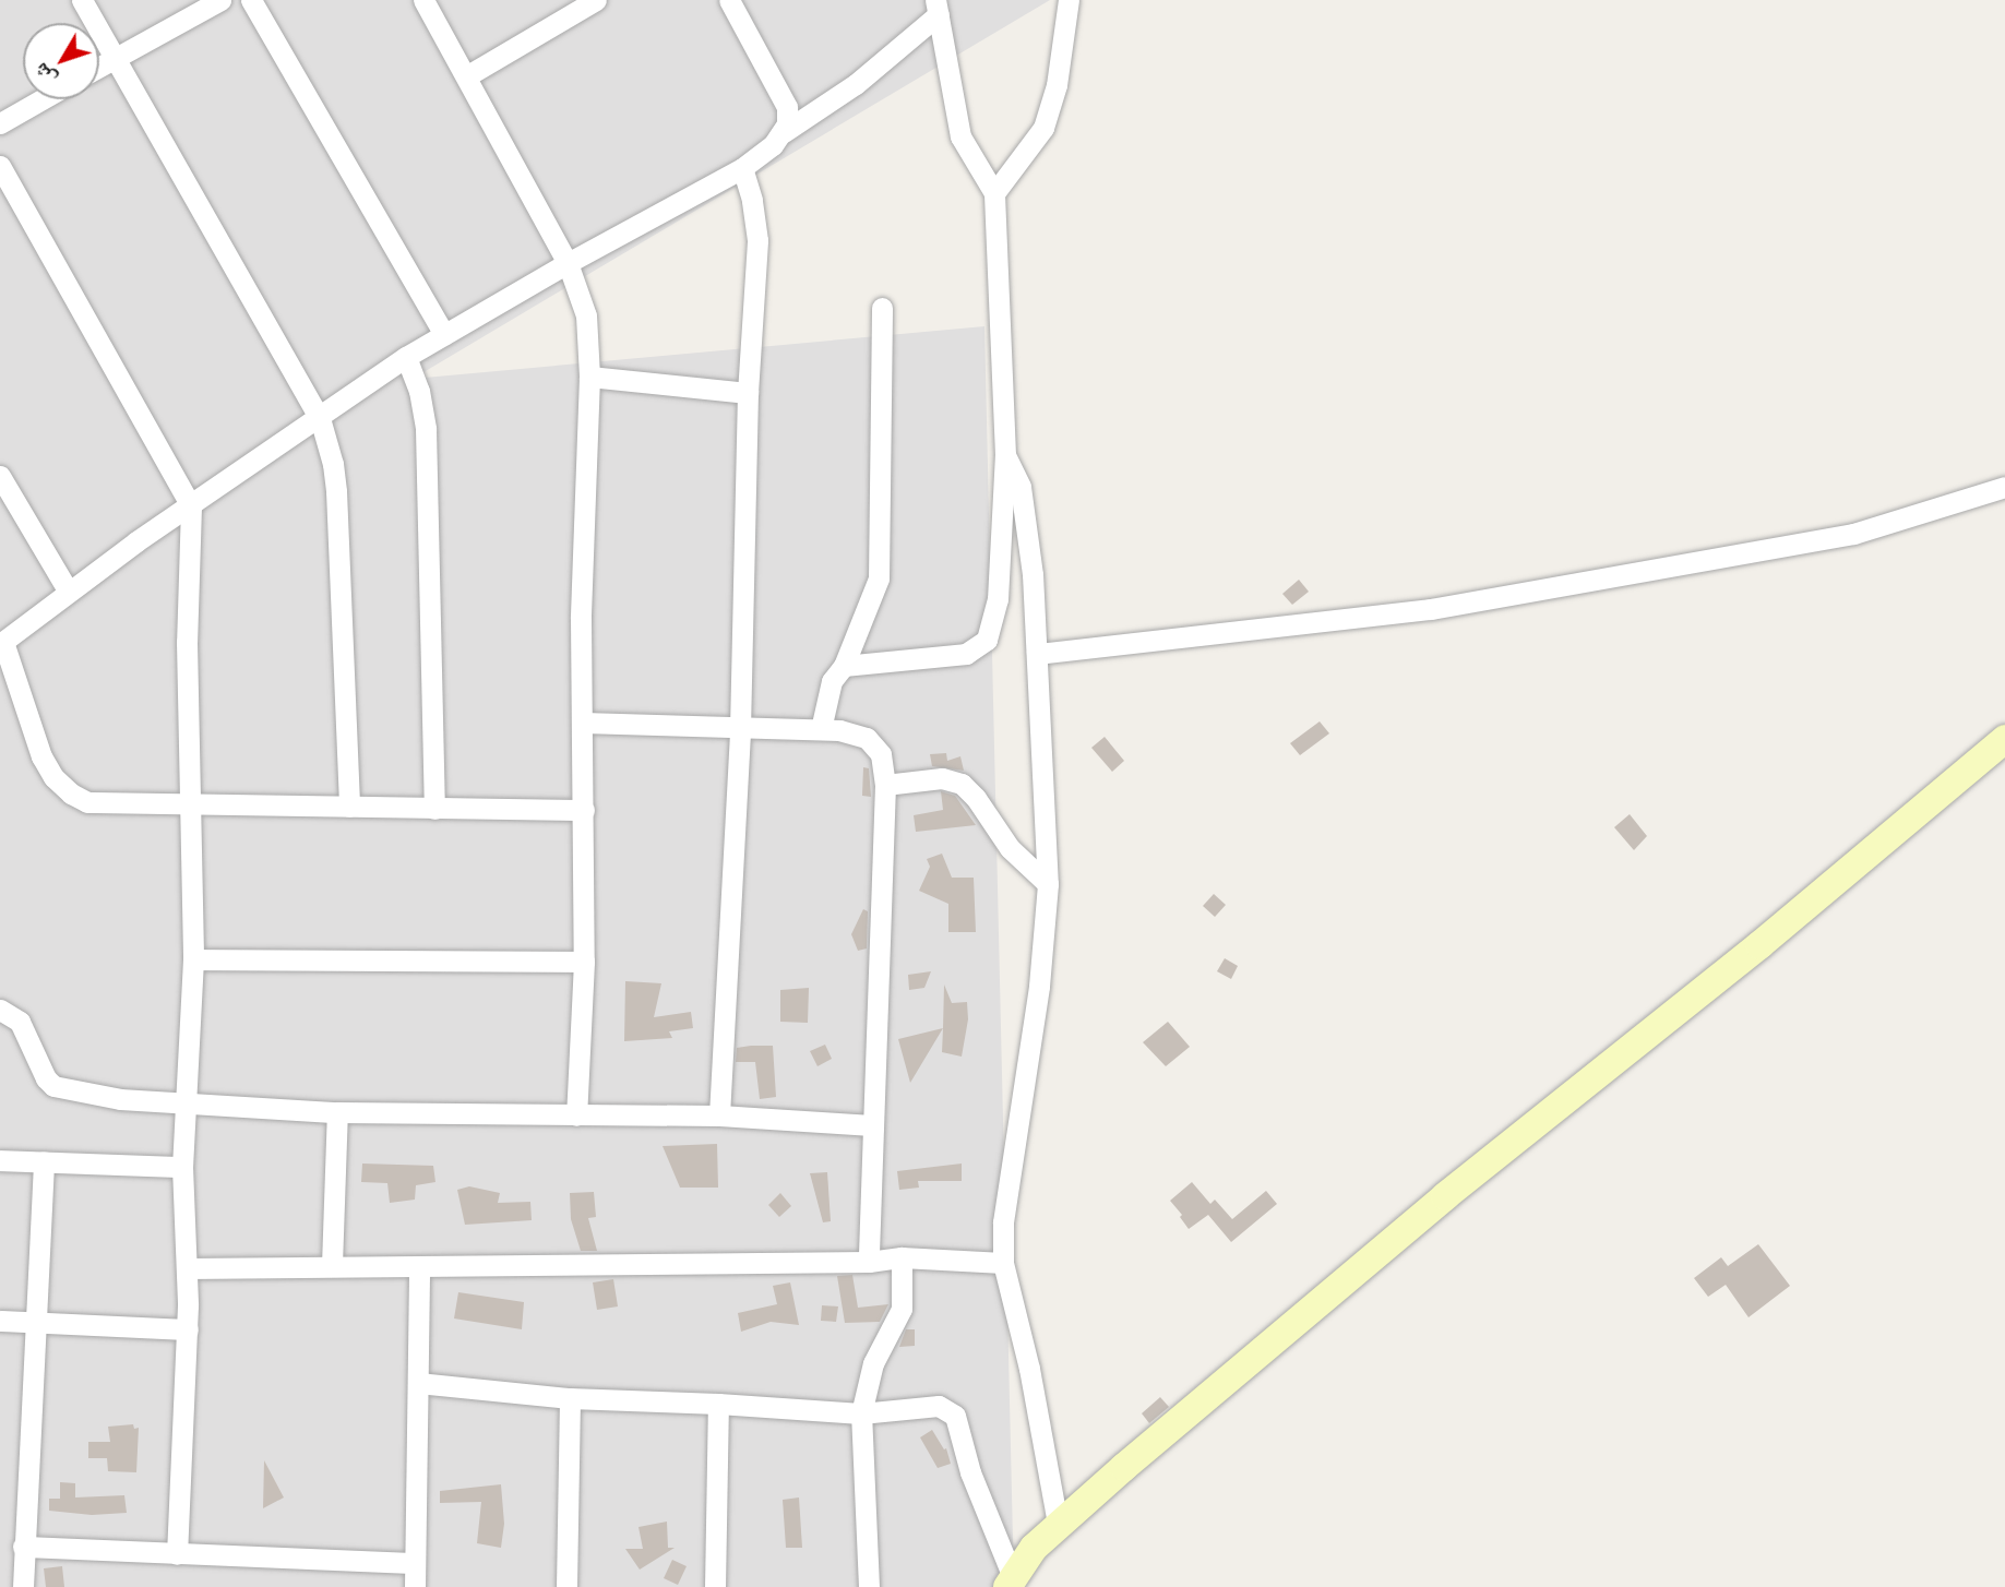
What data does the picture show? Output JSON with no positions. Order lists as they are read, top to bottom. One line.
{"north":"bottom left"}
